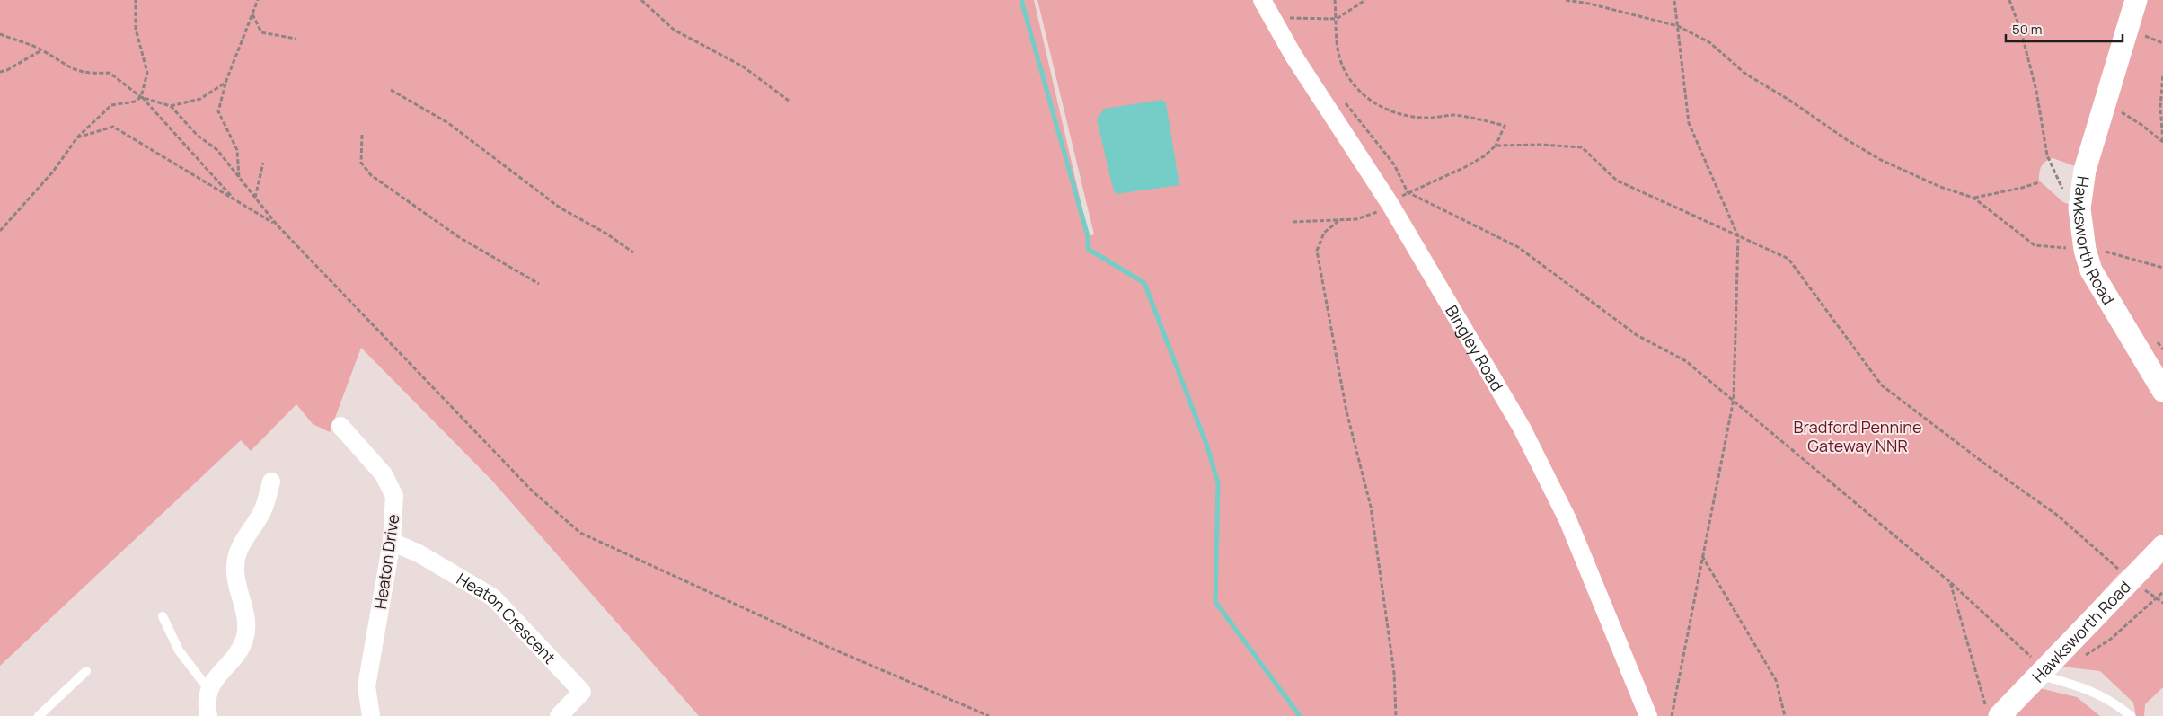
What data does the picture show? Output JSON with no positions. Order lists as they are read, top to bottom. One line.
{"streets":{"street":["Hawksworth Road","Bingley Road","Heaton Drive","Heaton Crescent"]},"crossings":[["Heaton Drive","Heaton Crescent"]],"parks":["Bradford Pennine Gateway NNR"],"scale_bar":"50 m"}
